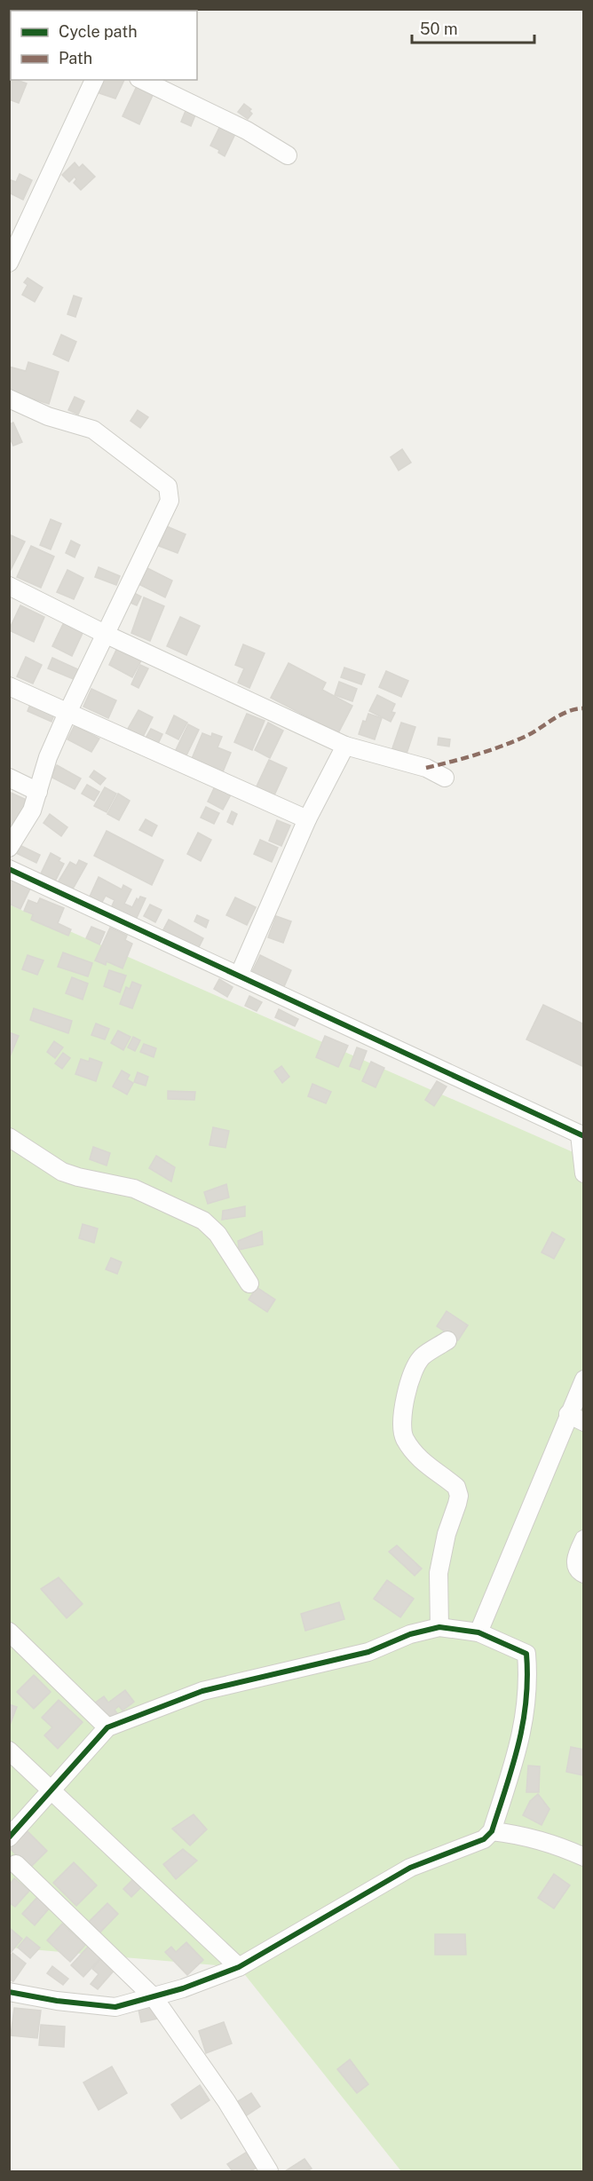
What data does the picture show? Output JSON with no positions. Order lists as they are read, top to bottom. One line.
{"legend":["Cycle path","Path"],"scale_bar":"50 m"}
